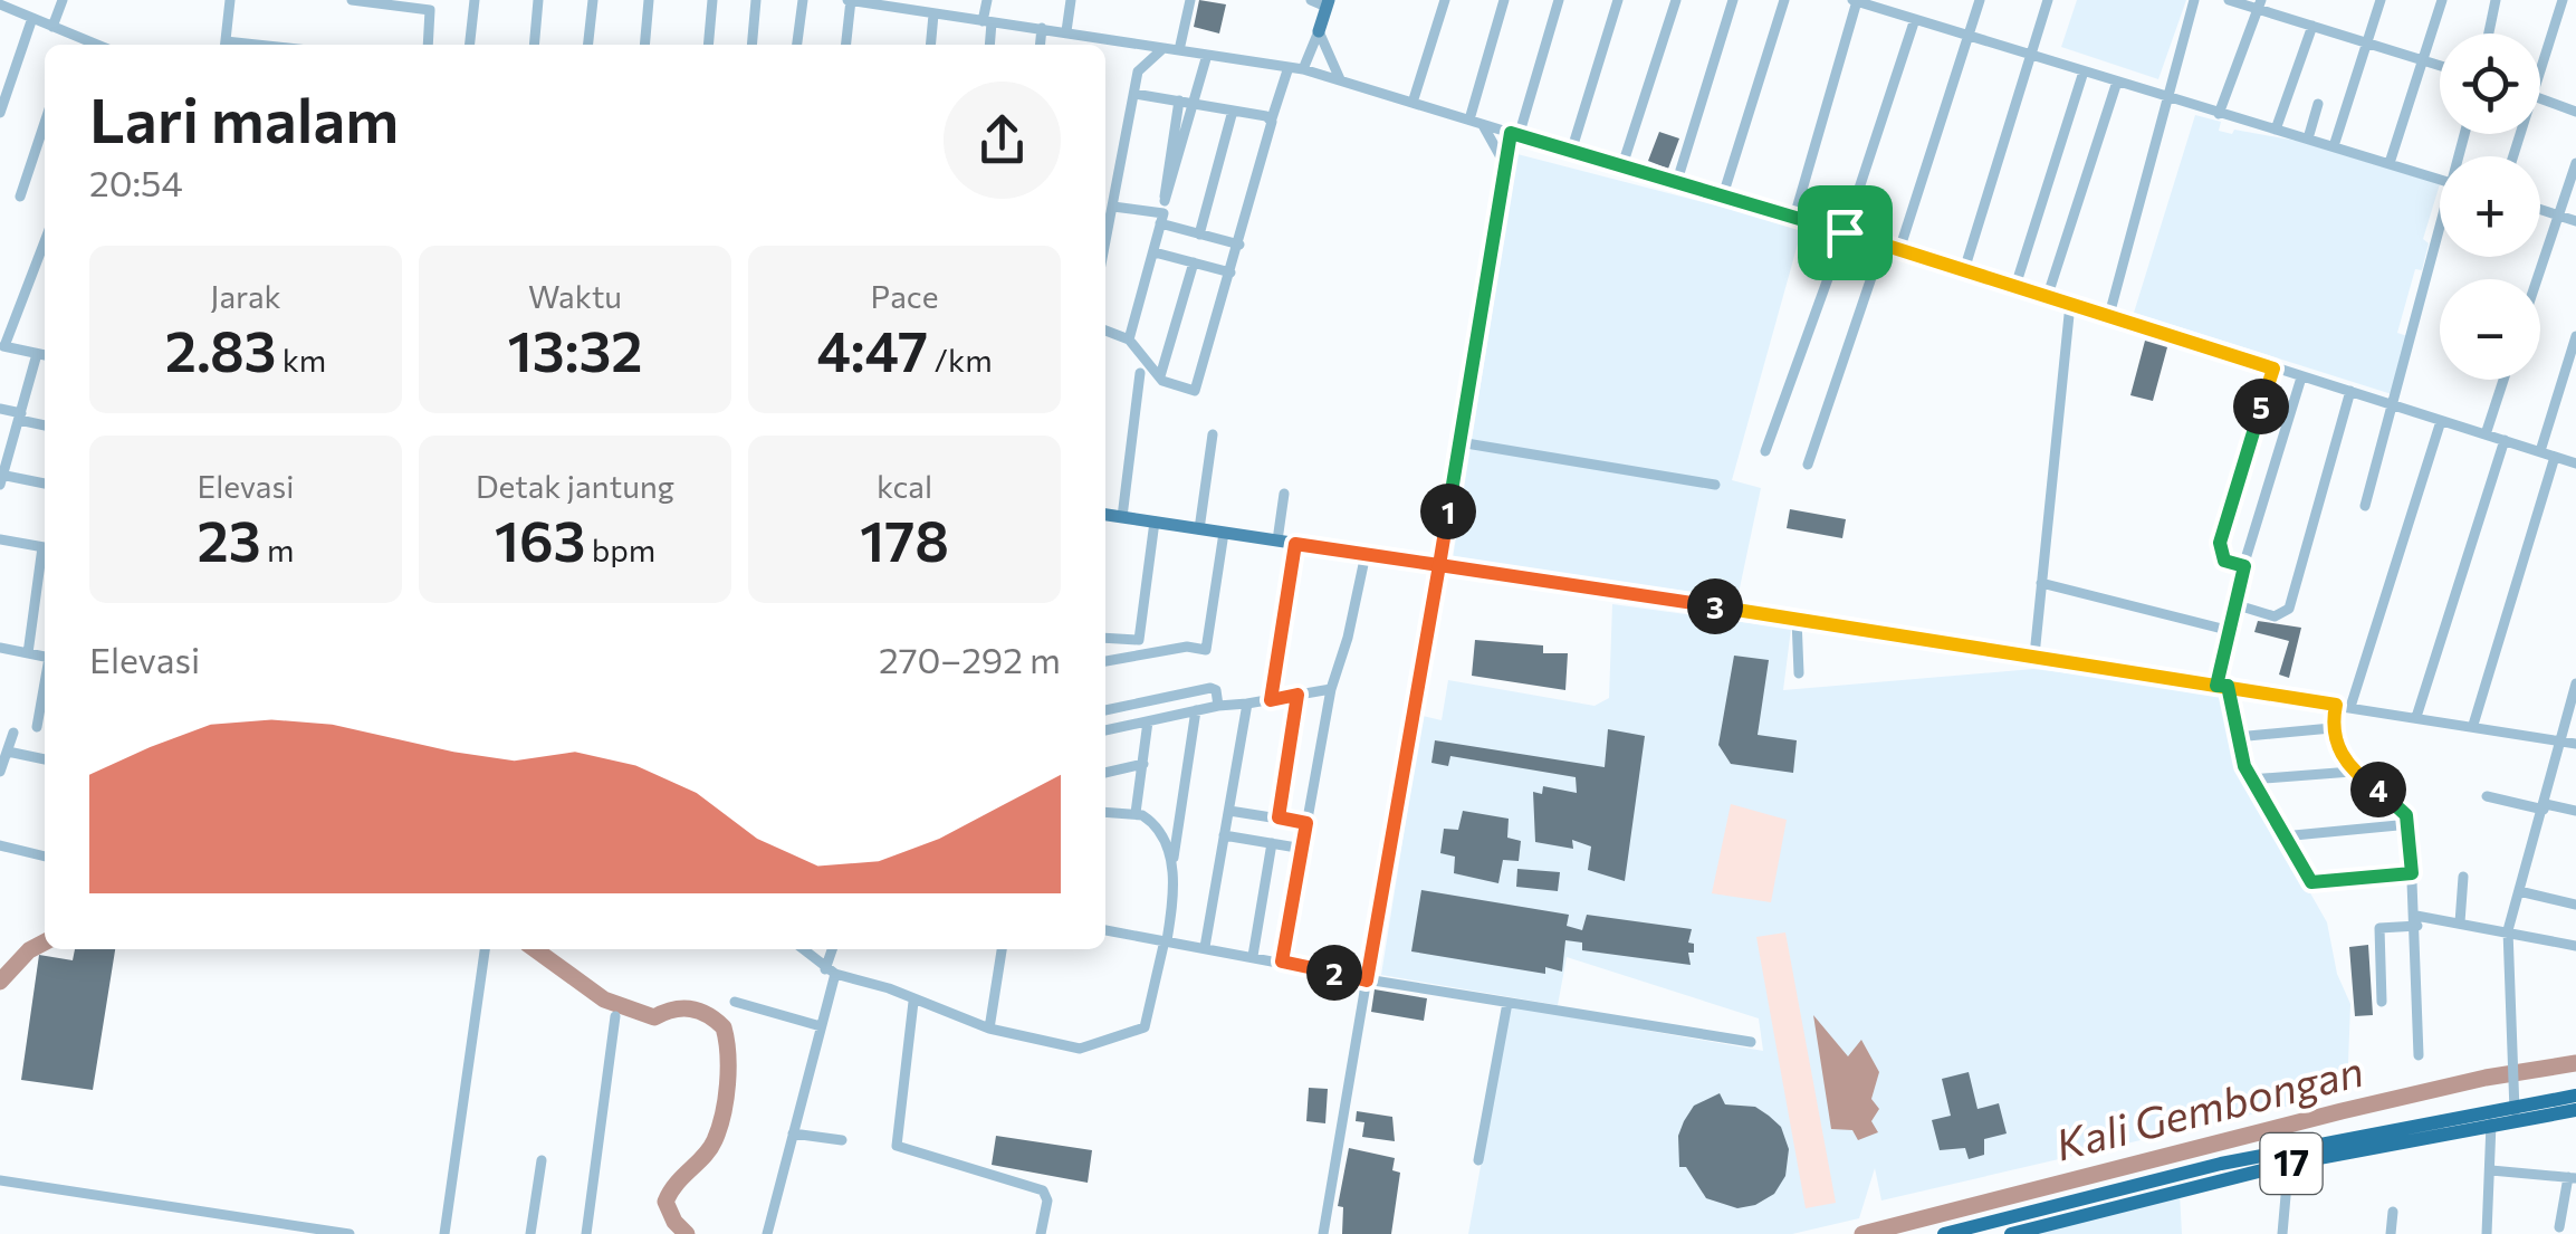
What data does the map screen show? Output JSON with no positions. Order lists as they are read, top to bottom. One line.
{"streets":{"highway":["17"]},"water":["Kali Gembongan"],"page":{"map_buttons":["+","−"],"heading":["Lari malam","20:54"],"stats":[["Jarak","2.83 km"],["Waktu","13:32"],["Pace","4:47 /km"],["Elevasi","23 m"],["Detak jantung","163 bpm"],["kcal","178"]],"pins":["5","1","3","4","2"],"chart":["Elevasi","270–292 m"]}}
